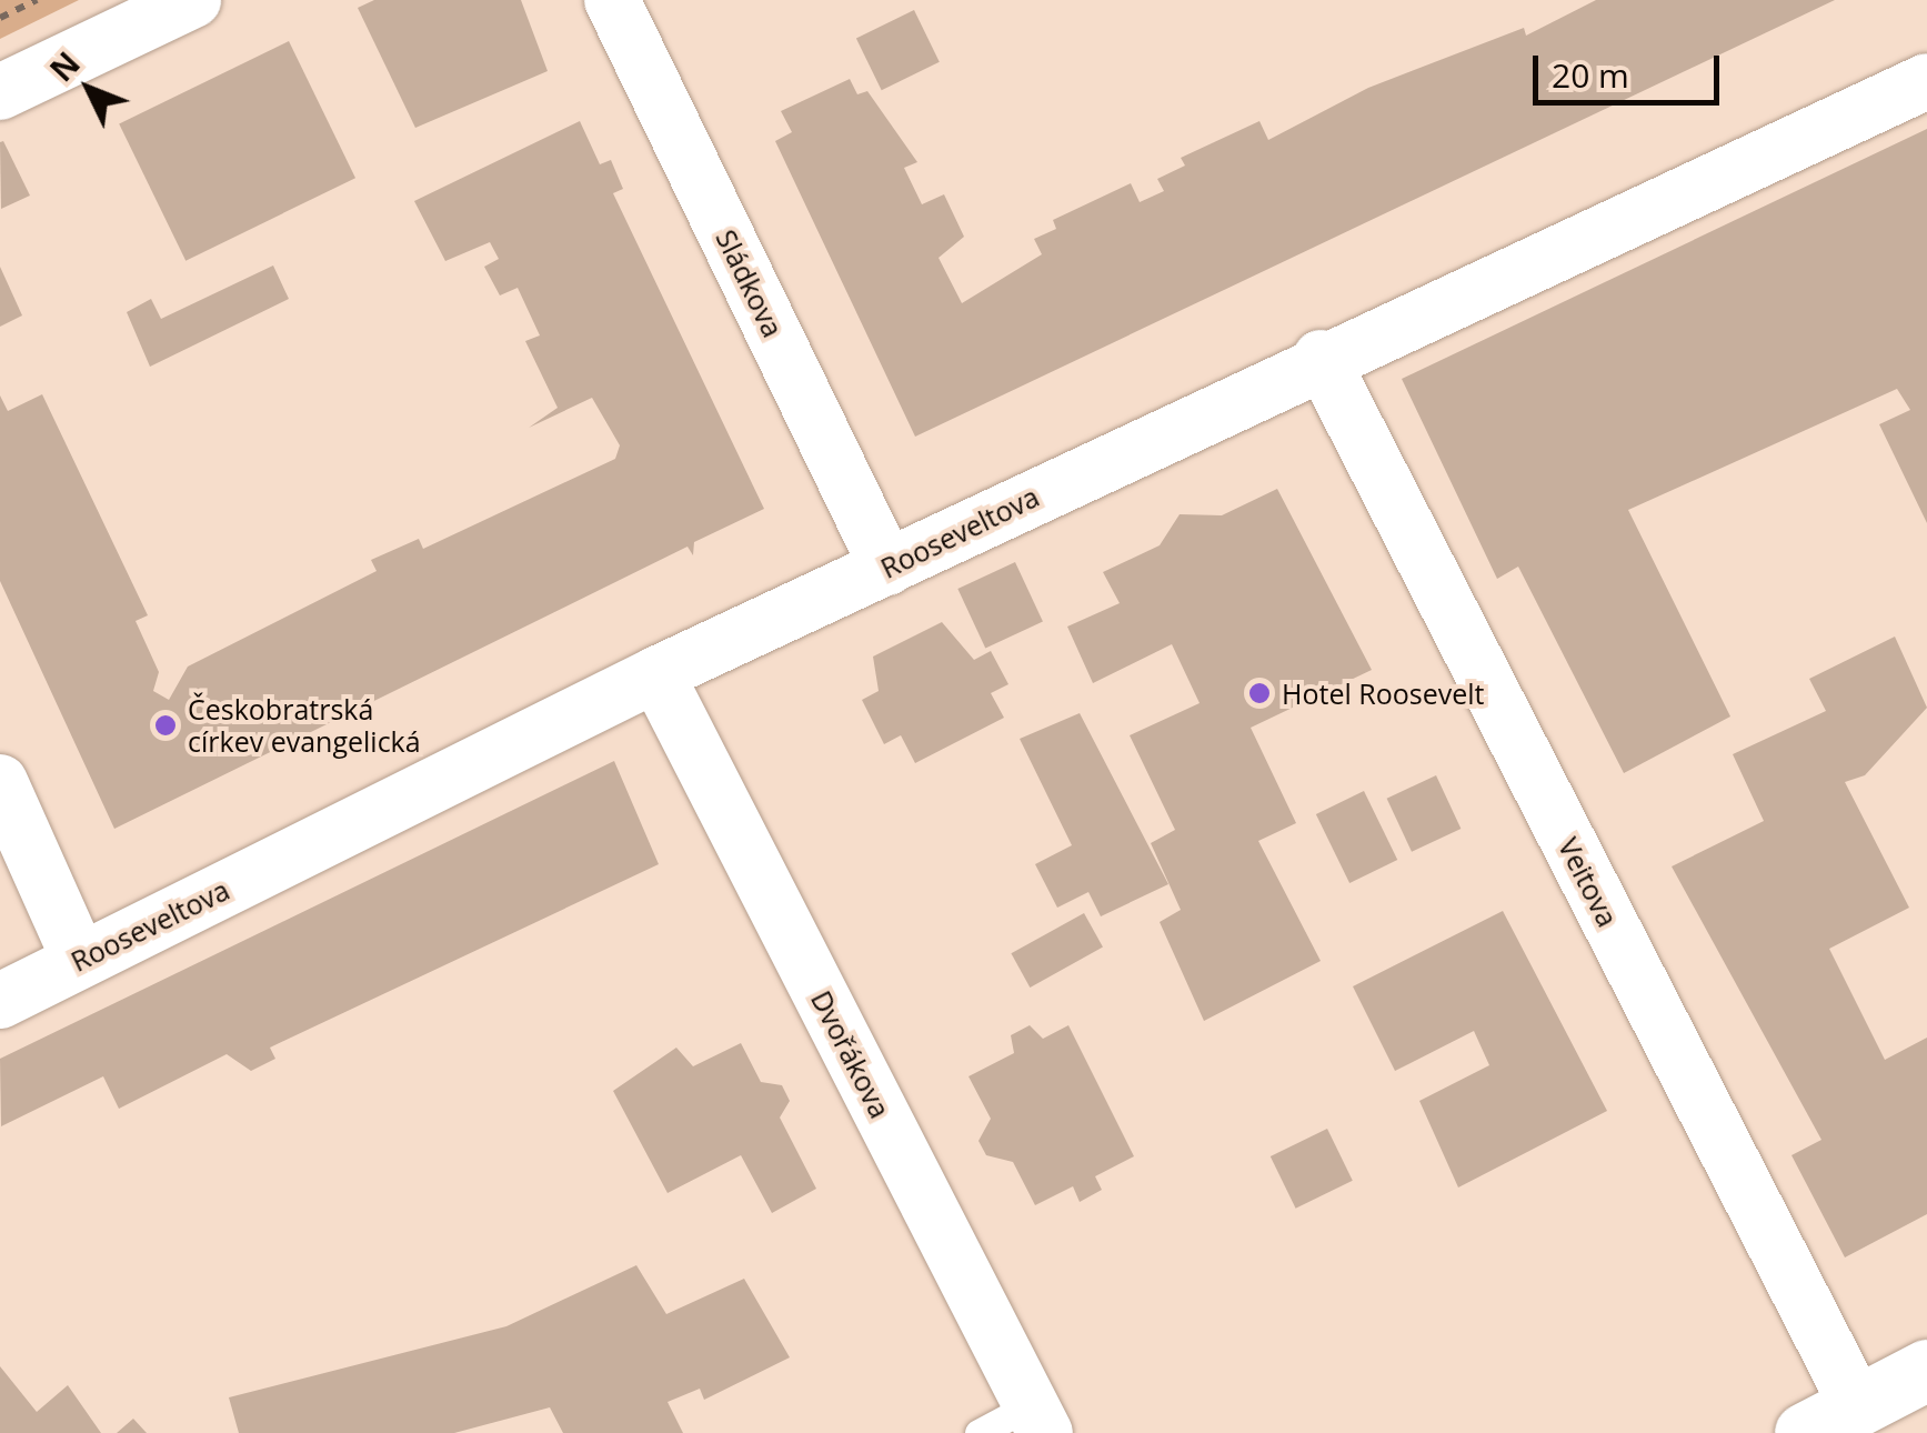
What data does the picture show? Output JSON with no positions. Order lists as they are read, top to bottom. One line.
{"streets":{"street":["Sládkova","Rooseveltova","Veitova","Dvořákova"]},"crossings":[["Sládkova","Rooseveltova"],["Rooseveltova","Veitova"],["Rooseveltova","Dvořákova"]],"places":["Hotel Roosevelt","Českobratrská církev evangelická"],"scale_bar":"20 m","north":"top left"}
